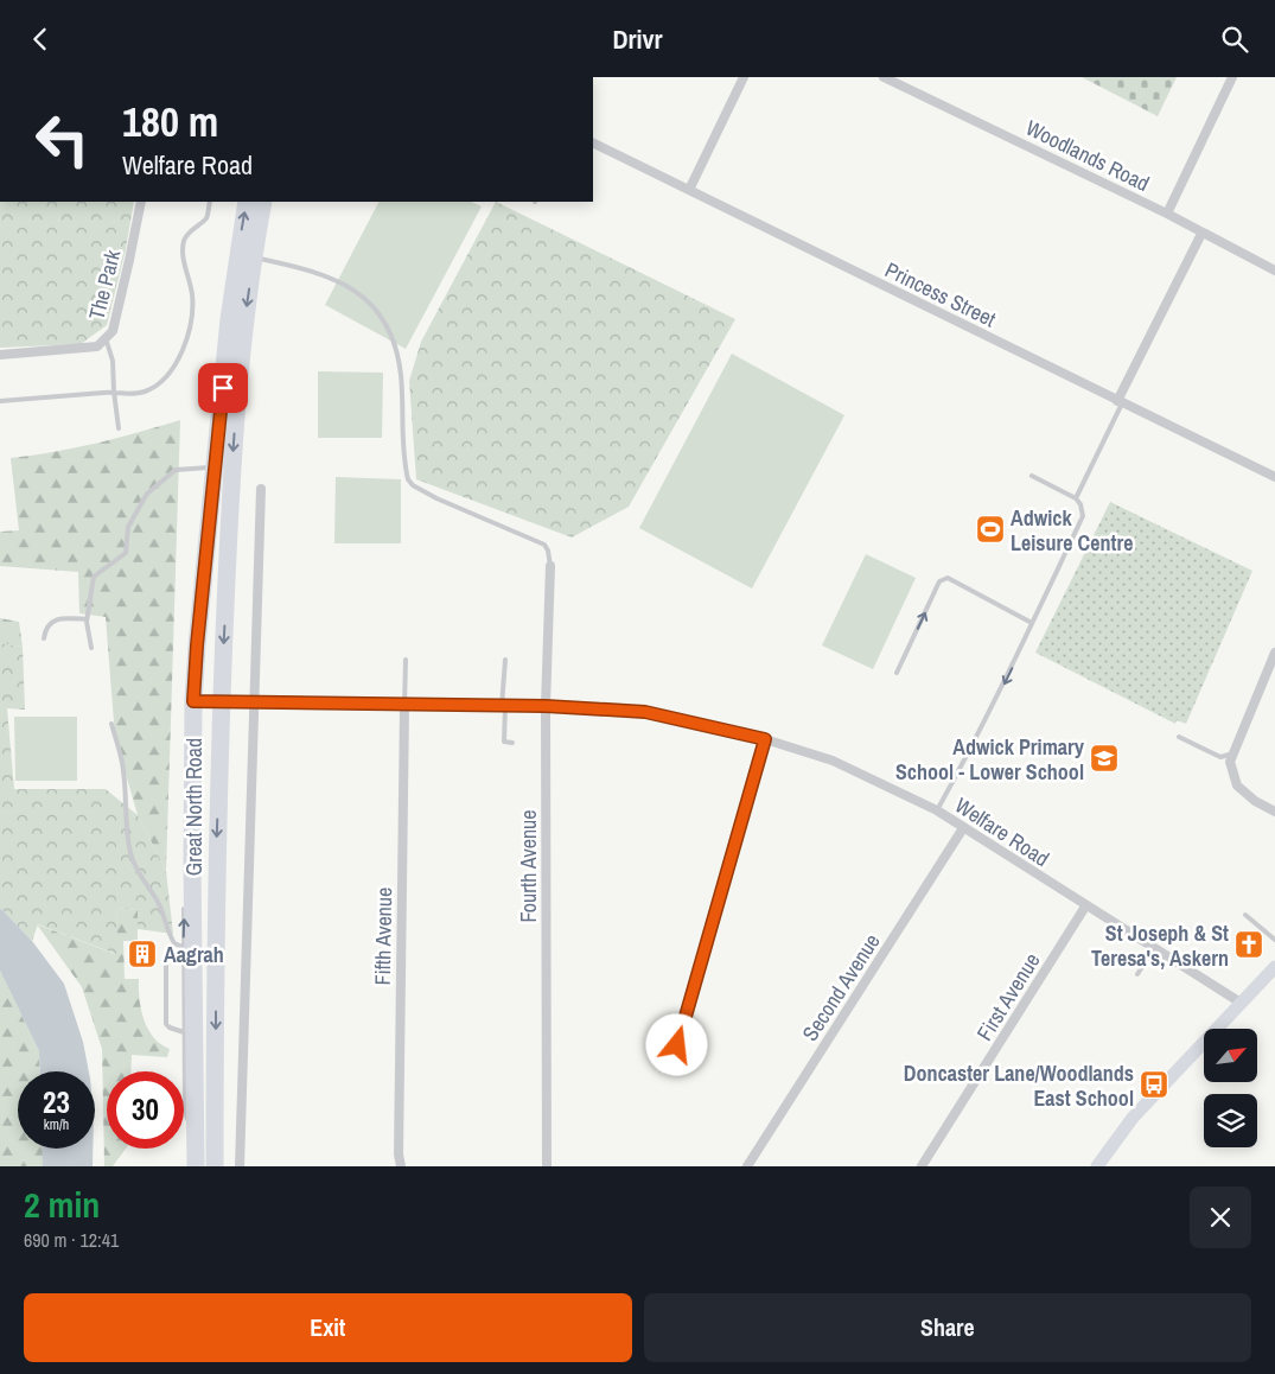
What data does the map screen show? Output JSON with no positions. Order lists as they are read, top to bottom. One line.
{"streets":{"highway":["Great North Road"],"street":["Woodlands Road","The Park","Princess Street","Welfare Road","Fourth Avenue","Fifth Avenue","Second Avenue","First Avenue"]},"crossings":[["Great North Road","Welfare Road"],["Welfare Road","Fourth Avenue"],["Welfare Road","Fifth Avenue"],["Welfare Road","Second Avenue"],["Welfare Road","First Avenue"]],"places":{"sports":["Adwick Leisure Centre"],"school or university":["Adwick Primary School - Lower School"],"church":["St Joseph & St Teresa's, Askern"],"building":["Aagrah"],"bus stop":["Doncaster Lane/Woodlands East School"]},"north":"top right","page":{"header":"Drivr","turn":["180 m","Welfare Road"],"speed":"23 km/h","limit":"30","heading":["2 min","690 m · 12:41"],"buttons":["Exit","Share"]}}
